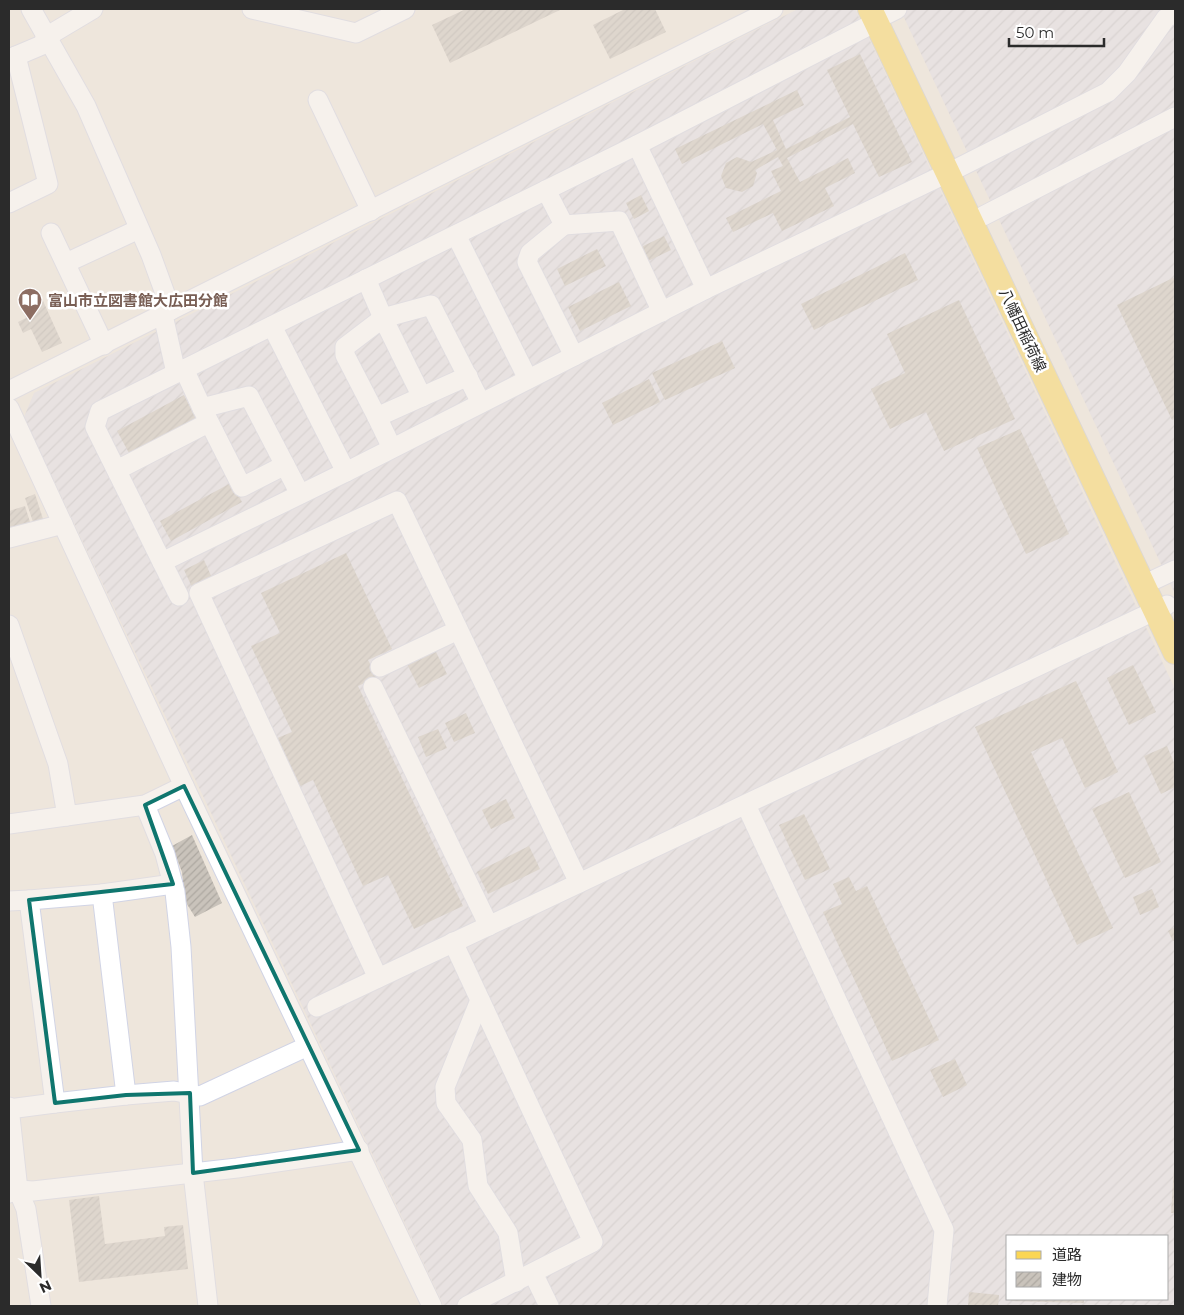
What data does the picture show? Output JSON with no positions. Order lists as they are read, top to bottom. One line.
{"streets":{"main road":["八幡田稲荷線"]},"places":{"library":["富山市立図書館大広田分館"]},"legend":["道路","建物"],"scale_bar":"50 m","north":"bottom right"}
